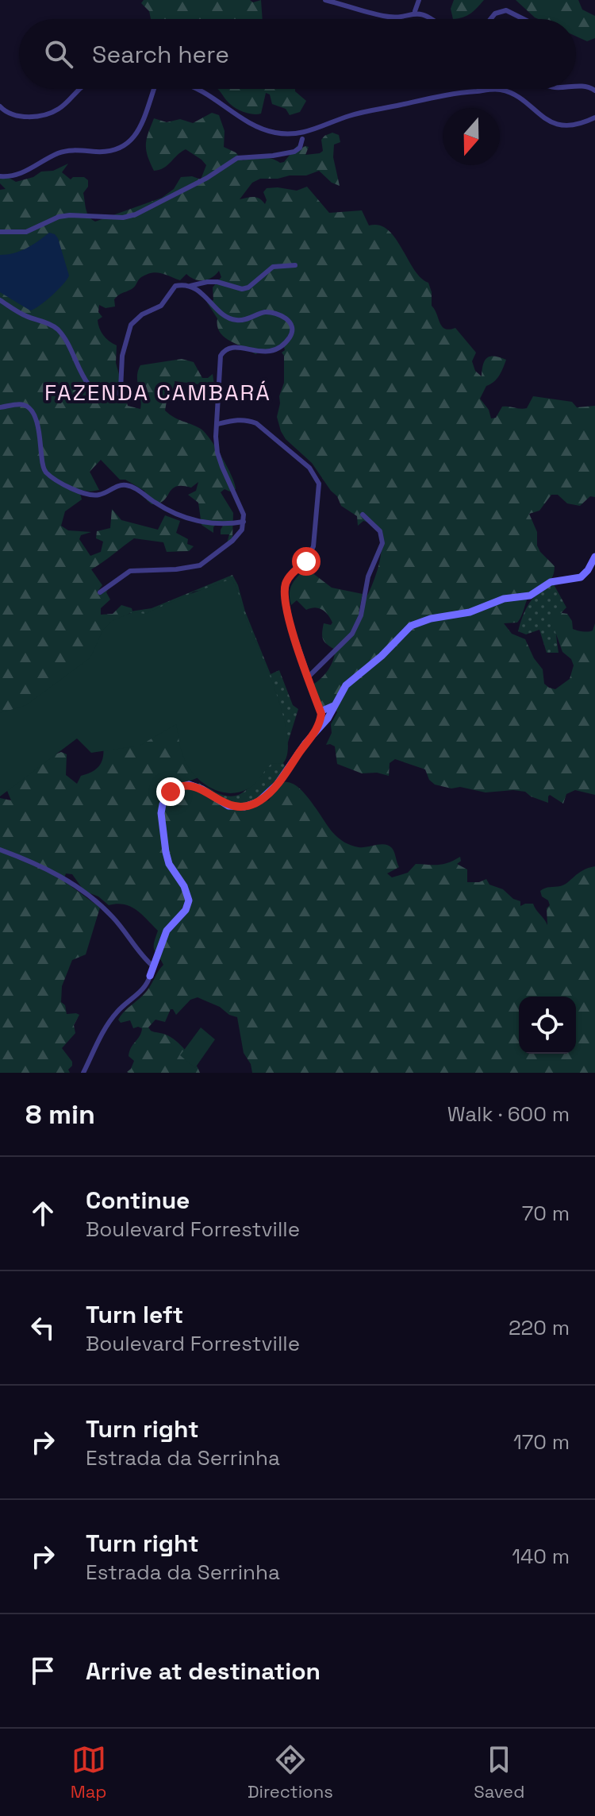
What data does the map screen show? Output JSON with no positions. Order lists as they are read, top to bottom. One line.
{"districts":["FAZENDA CAMBARÁ"],"north":"bottom","page":{"search":"Search here","heading":["8 min","Walk · 600 m"],"list":[["Continue","Boulevard Forrestville","70 m"],["Turn left","Boulevard Forrestville","220 m"],["Turn right","Estrada da Serrinha","170 m"],["Turn right","Estrada da Serrinha","140 m"],"Arrive at destination"],"nav":["Map","Directions","Saved"]}}
